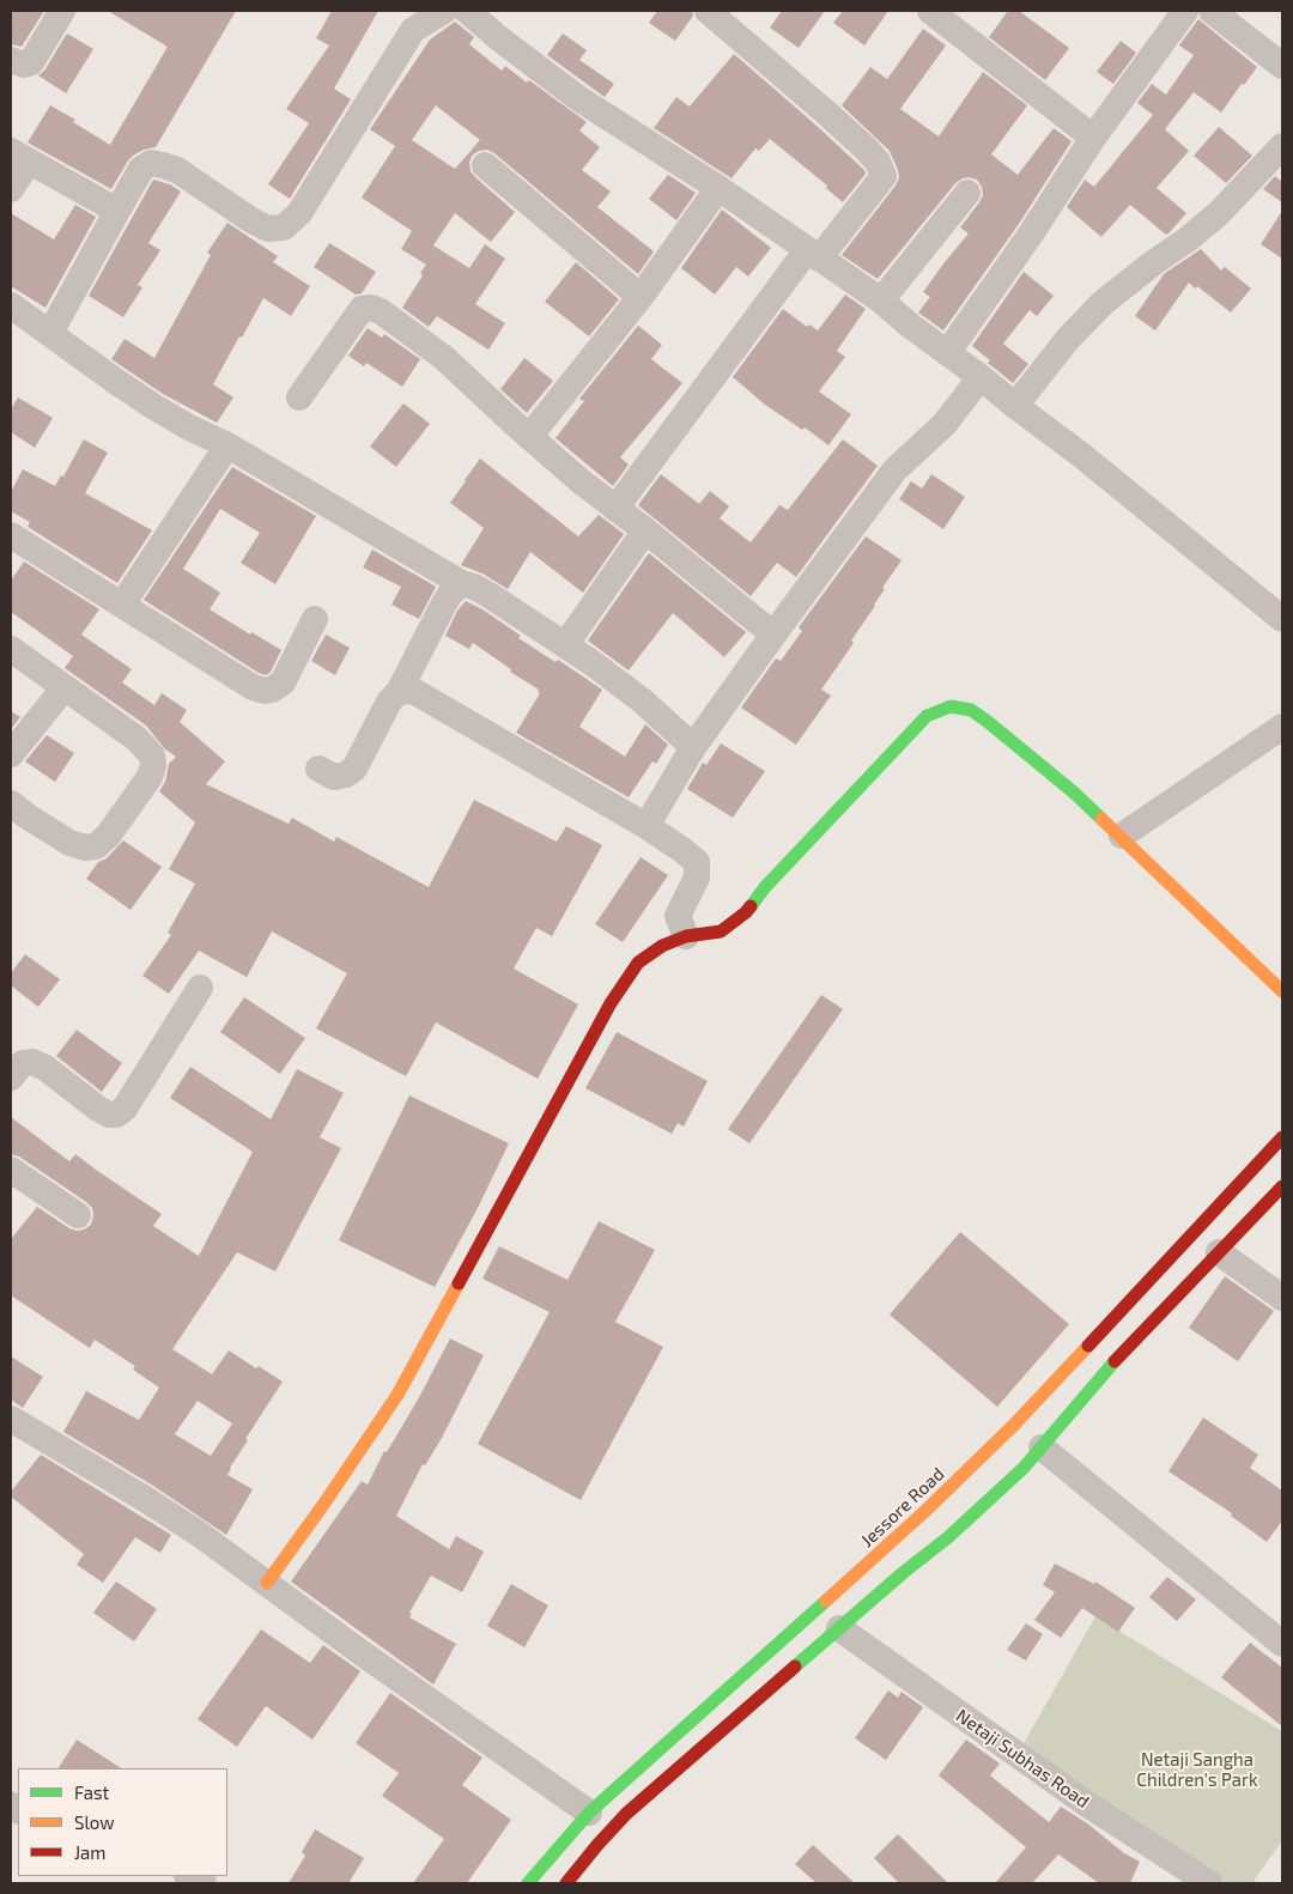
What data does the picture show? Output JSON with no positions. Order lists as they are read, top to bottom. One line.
{"streets":{"main road":["Jessore Road"],"street":["Netaji Subhas Road"]},"parks":["Netaji Sangha Children's Park"],"legend":["Fast","Slow","Jam"]}
